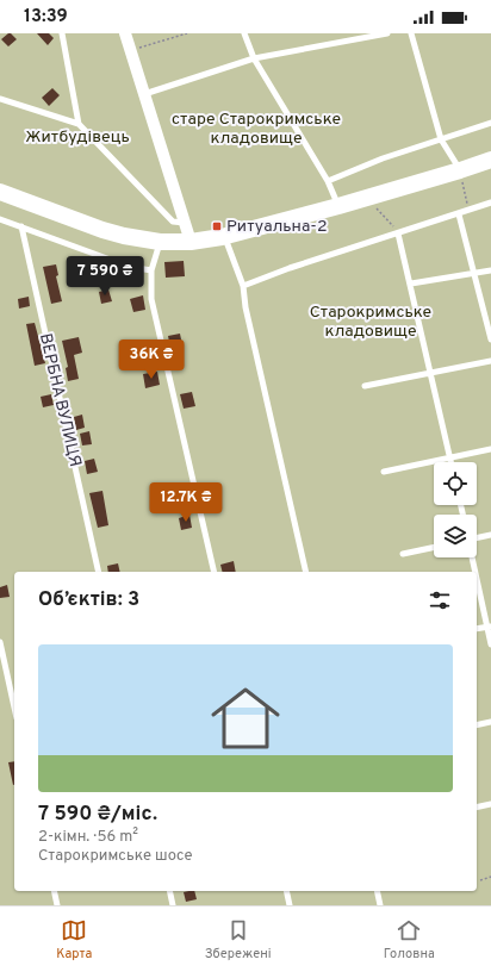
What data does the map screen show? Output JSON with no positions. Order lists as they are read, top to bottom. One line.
{"streets":{"lane":["ВЕРБНА ВУЛИЦЯ"]},"parks":["старе Старокримське кладовище","Житбудівець","Старокримське кладовище"],"places":{"transit":["Ритуальна-2"]},"page":{"status":"13:39","price":["7 590 ₴","36K ₴","12.7K ₴"],"heading":"Об’єктів: 3","list":[{"name":"7 590 ₴/міс.","note":"2-кімн. · 56 m² · Старокримське шосе"}],"tabs":["Карта","Збережені","Головна"]}}
